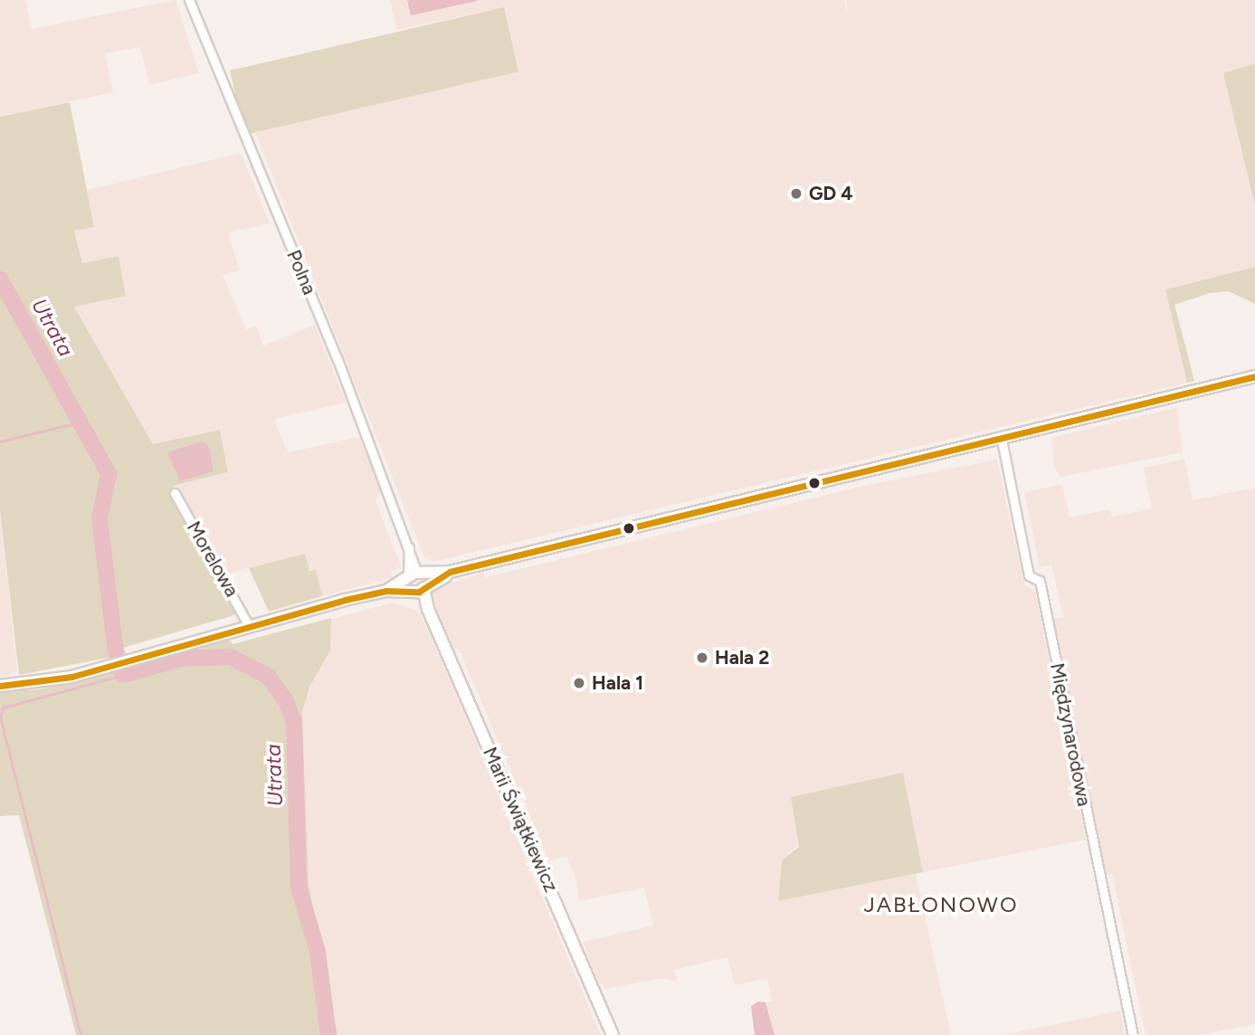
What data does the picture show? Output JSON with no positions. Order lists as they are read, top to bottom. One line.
{"streets":{"street":["Polna","Morelowa","Międzynarodowa","Marii Świątkiewicz"]},"crossings":[["Polna","Marii Świątkiewicz"]],"districts":["JABŁONOWO"],"water":["Utrata"],"places":["GD 4","Hala 2","Hala 1"]}
